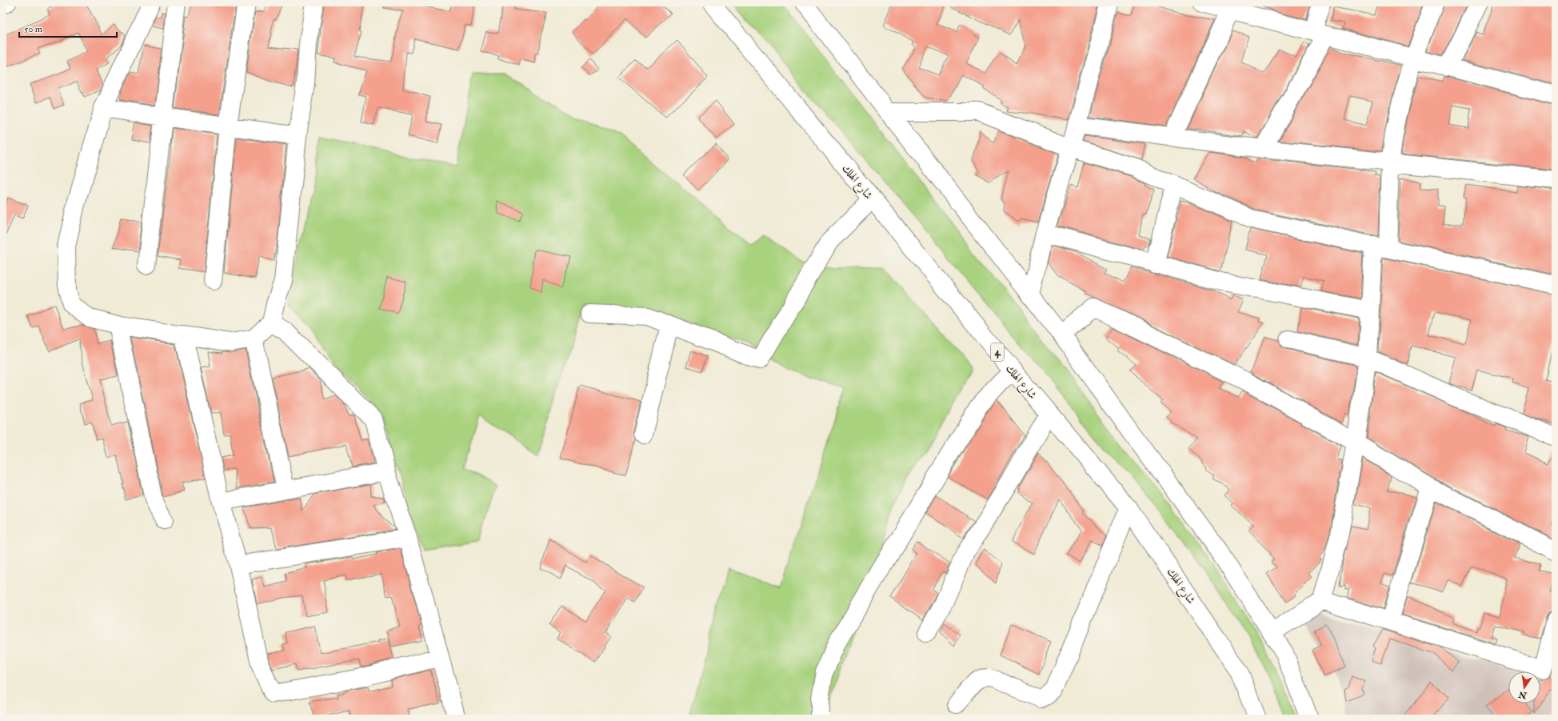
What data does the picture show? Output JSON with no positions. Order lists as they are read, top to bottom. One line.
{"streets":{"main road":["شارع الهلك","4"]},"scale_bar":"50 m","north":"bottom"}
